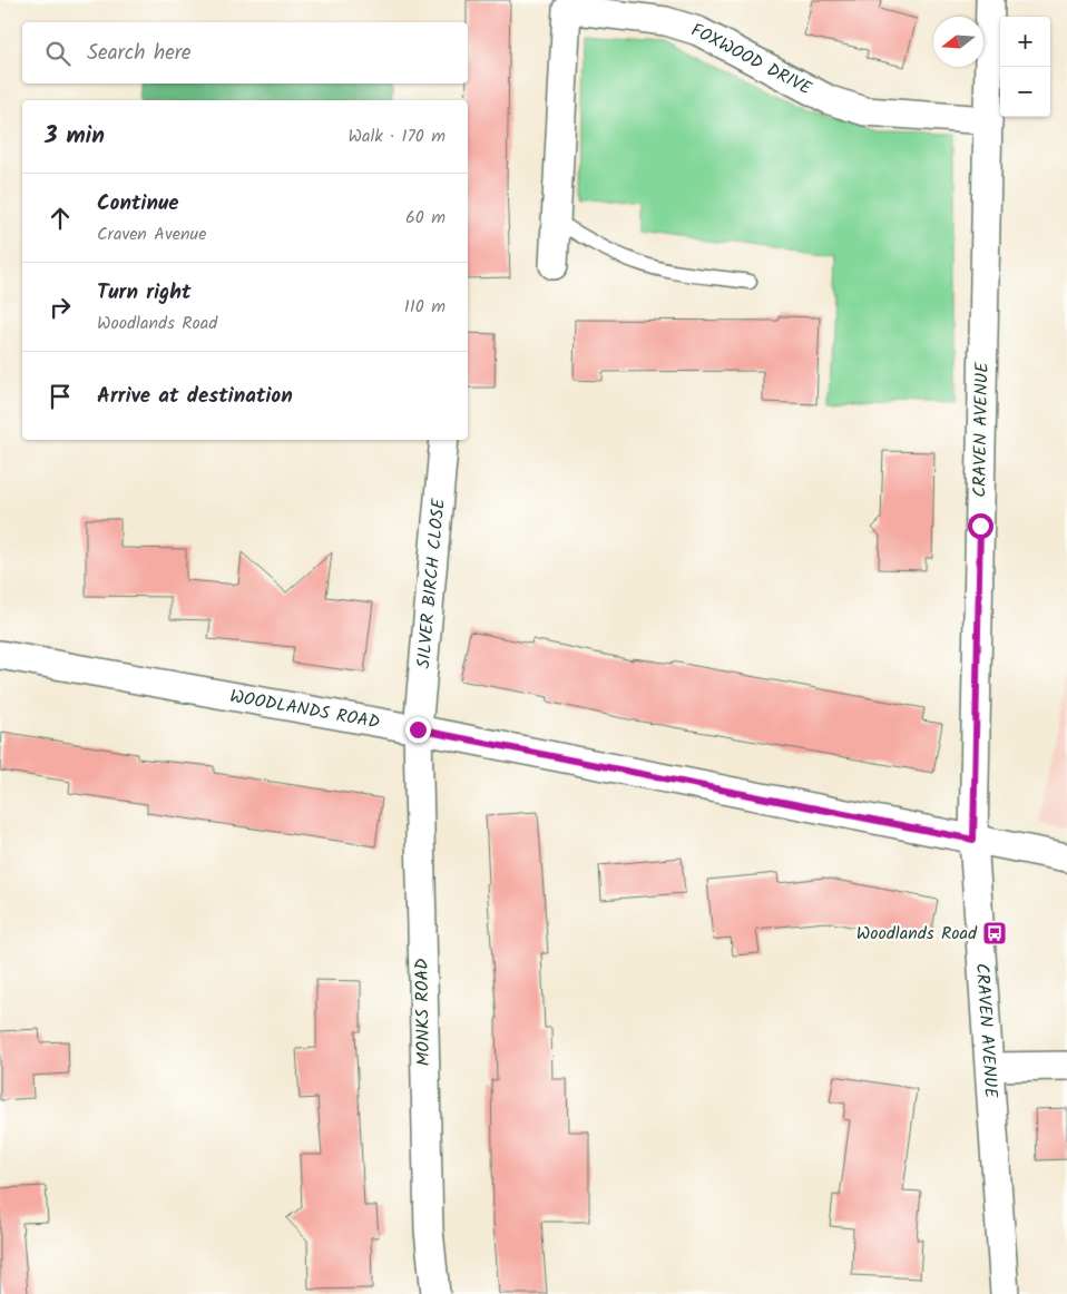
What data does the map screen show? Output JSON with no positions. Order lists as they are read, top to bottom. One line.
{"streets":{"street":["FOXWOOD DRIVE","CRAVEN AVENUE","SILVER BIRCH CLOSE","WOODLANDS ROAD","MONKS ROAD"]},"crossings":[["FOXWOOD DRIVE","CRAVEN AVENUE"],["CRAVEN AVENUE","WOODLANDS ROAD"],["SILVER BIRCH CLOSE","WOODLANDS ROAD"],["SILVER BIRCH CLOSE","MONKS ROAD"],["WOODLANDS ROAD","MONKS ROAD"]],"places":{"bus stop":["Woodlands Road"]},"north":"left","page":{"map_buttons":["+","−"],"search":"Search here","heading":["3 min","Walk · 170 m"],"list":[["Continue","Craven Avenue","60 m"],["Turn right","Woodlands Road","110 m"],"Arrive at destination"]}}
